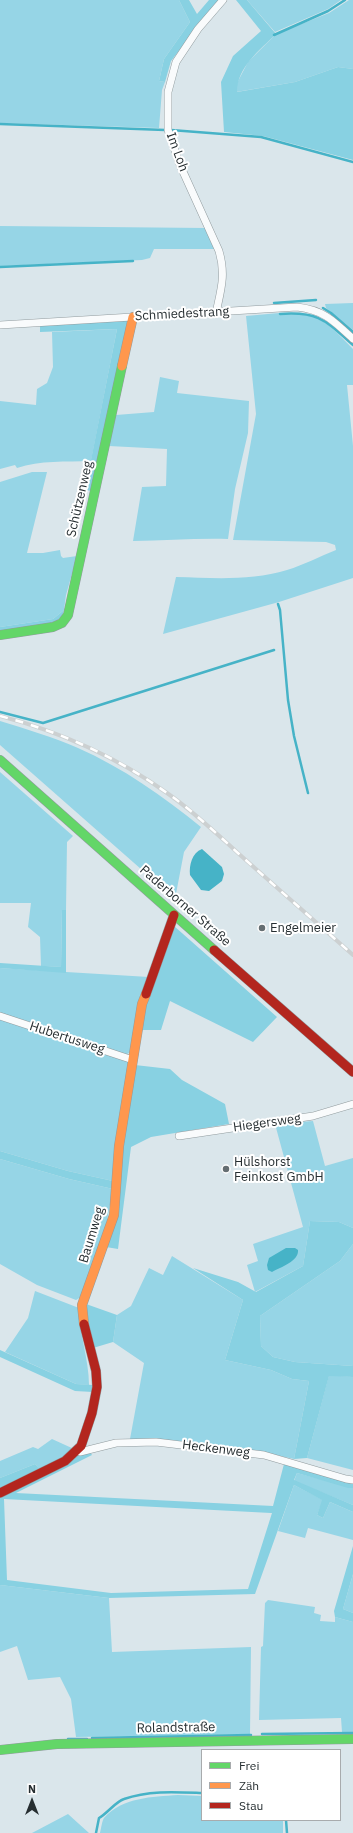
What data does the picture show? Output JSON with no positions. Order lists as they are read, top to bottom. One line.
{"streets":{"street":["Im Loh","Schmiedestrang","Schützenweg","Paderborner Straße","Hubertusweg","Hiegersweg","Baumweg","Heckenweg","Rolandstraße"]},"crossings":[["Im Loh","Schmiedestrang"],["Schmiedestrang","Schützenweg"],["Paderborner Straße","Baumweg"],["Hubertusweg","Baumweg"],["Baumweg","Heckenweg"]],"places":["Engelmeier","Hülshorst Feinkost GmbH"],"legend":["Frei","Zäh","Stau"],"north":"top"}
